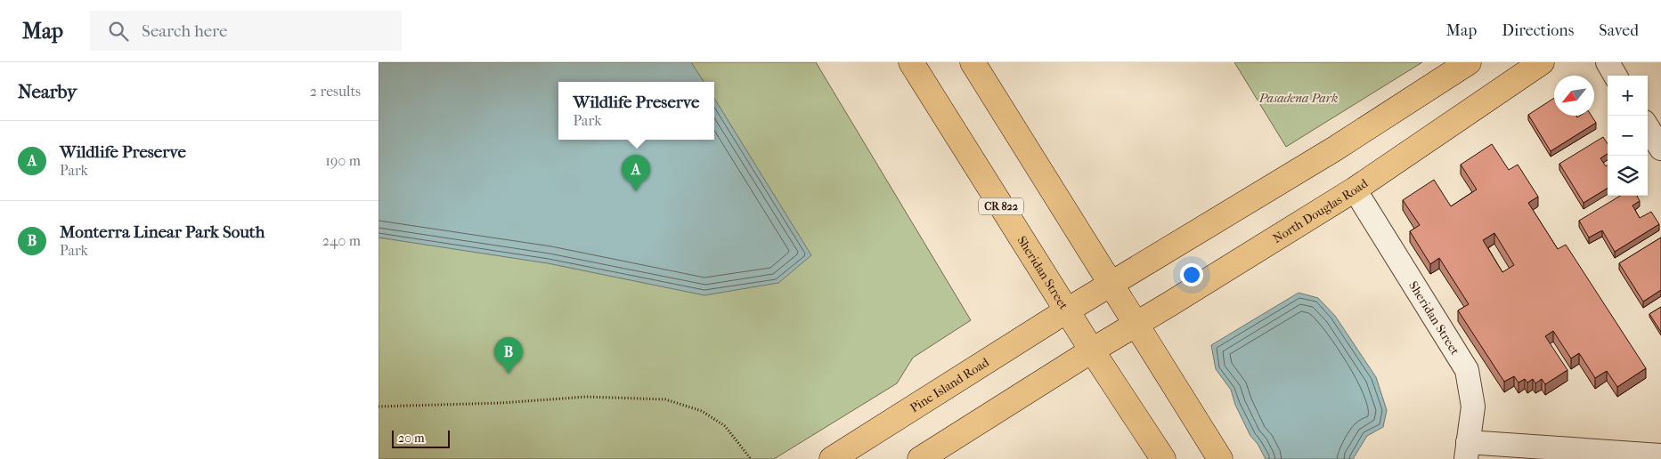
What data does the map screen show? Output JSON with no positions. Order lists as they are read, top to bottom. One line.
{"streets":{"main road":["CR 822","North Douglas Road","Sheridan Street","Pine Island Road"]},"crossings":[["North Douglas Road","Sheridan Street"],["Sheridan Street","Pine Island Road"]],"parks":["Pasadena Park"],"scale_bar":"20 m","north":"bottom left","page":{"header":"Map","search":"Search here","nav":["Map","Directions","Saved"],"heading":["Nearby","2 results"],"map_buttons":["+","−"],"popup":["Wildlife Preserve","Park"],"list":[{"mark":"A","name":"Wildlife Preserve","note":"Park","value":"190 m"},{"mark":"B","name":"Monterra Linear Park South","note":"Park","value":"240 m"}],"pins":["A","B"],"scale":"20 m"}}
